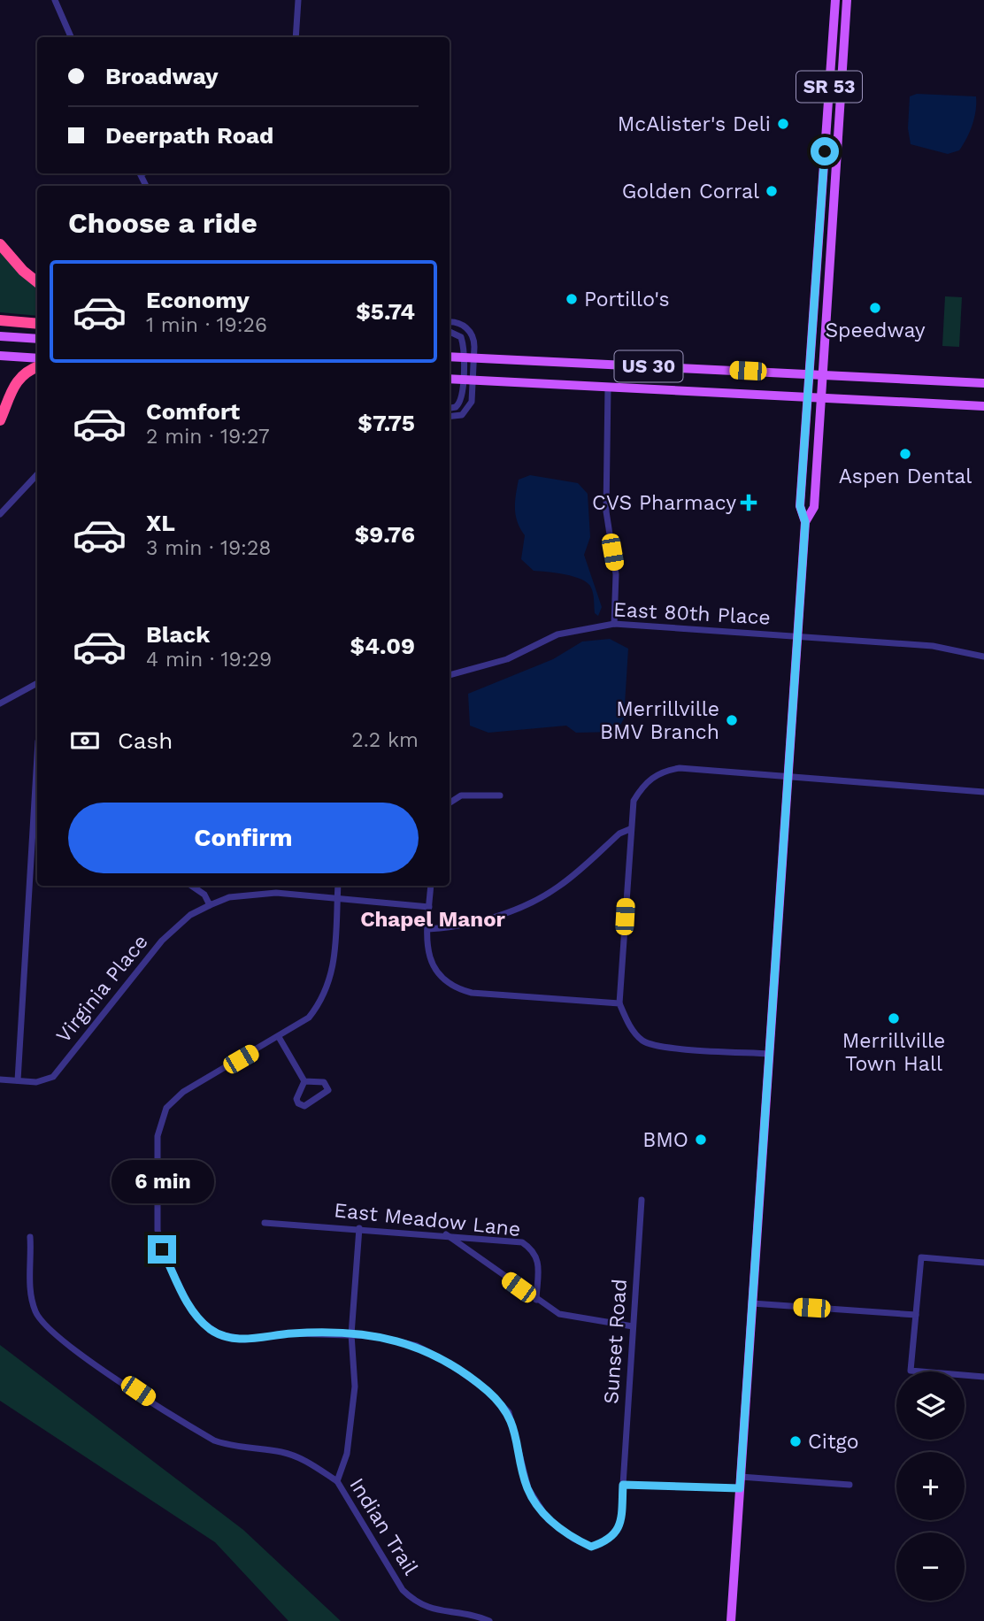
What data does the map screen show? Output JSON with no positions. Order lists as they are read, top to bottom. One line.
{"streets":{"main road":["SR 53","US 30"],"street":["East 80th Place","Virginia Place","East Meadow Lane","Sunset Road","Indian Trail"]},"crossings":[["SR 53","US 30"],["SR 53","East 80th Place"],["Virginia Place","Sunset Road"]],"districts":["Chapel Manor"],"places":{"other":["McAlister's Deli","Golden Corral","Portillo's","Speedway","Aspen Dental","Merrillville BMV Branch","Merrillville Town Hall","BMO","Citgo"],"health":["CVS Pharmacy"]},"page":{"banner":["Broadway","Deerpath Road"],"heading":"Choose a ride","list":[{"name":"Economy","note":"1 min · 19:26","value":"$5.74"},{"name":"Comfort","note":"2 min · 19:27","value":"$7.75"},{"name":"XL","note":"3 min · 19:28","value":"$9.76"},{"name":"Black","note":"4 min · 19:29","value":"$4.09"}],"pay":["Cash","2.2 km"],"buttons":"Confirm","bubble":"6 min","map_buttons":["+","−"]}}
